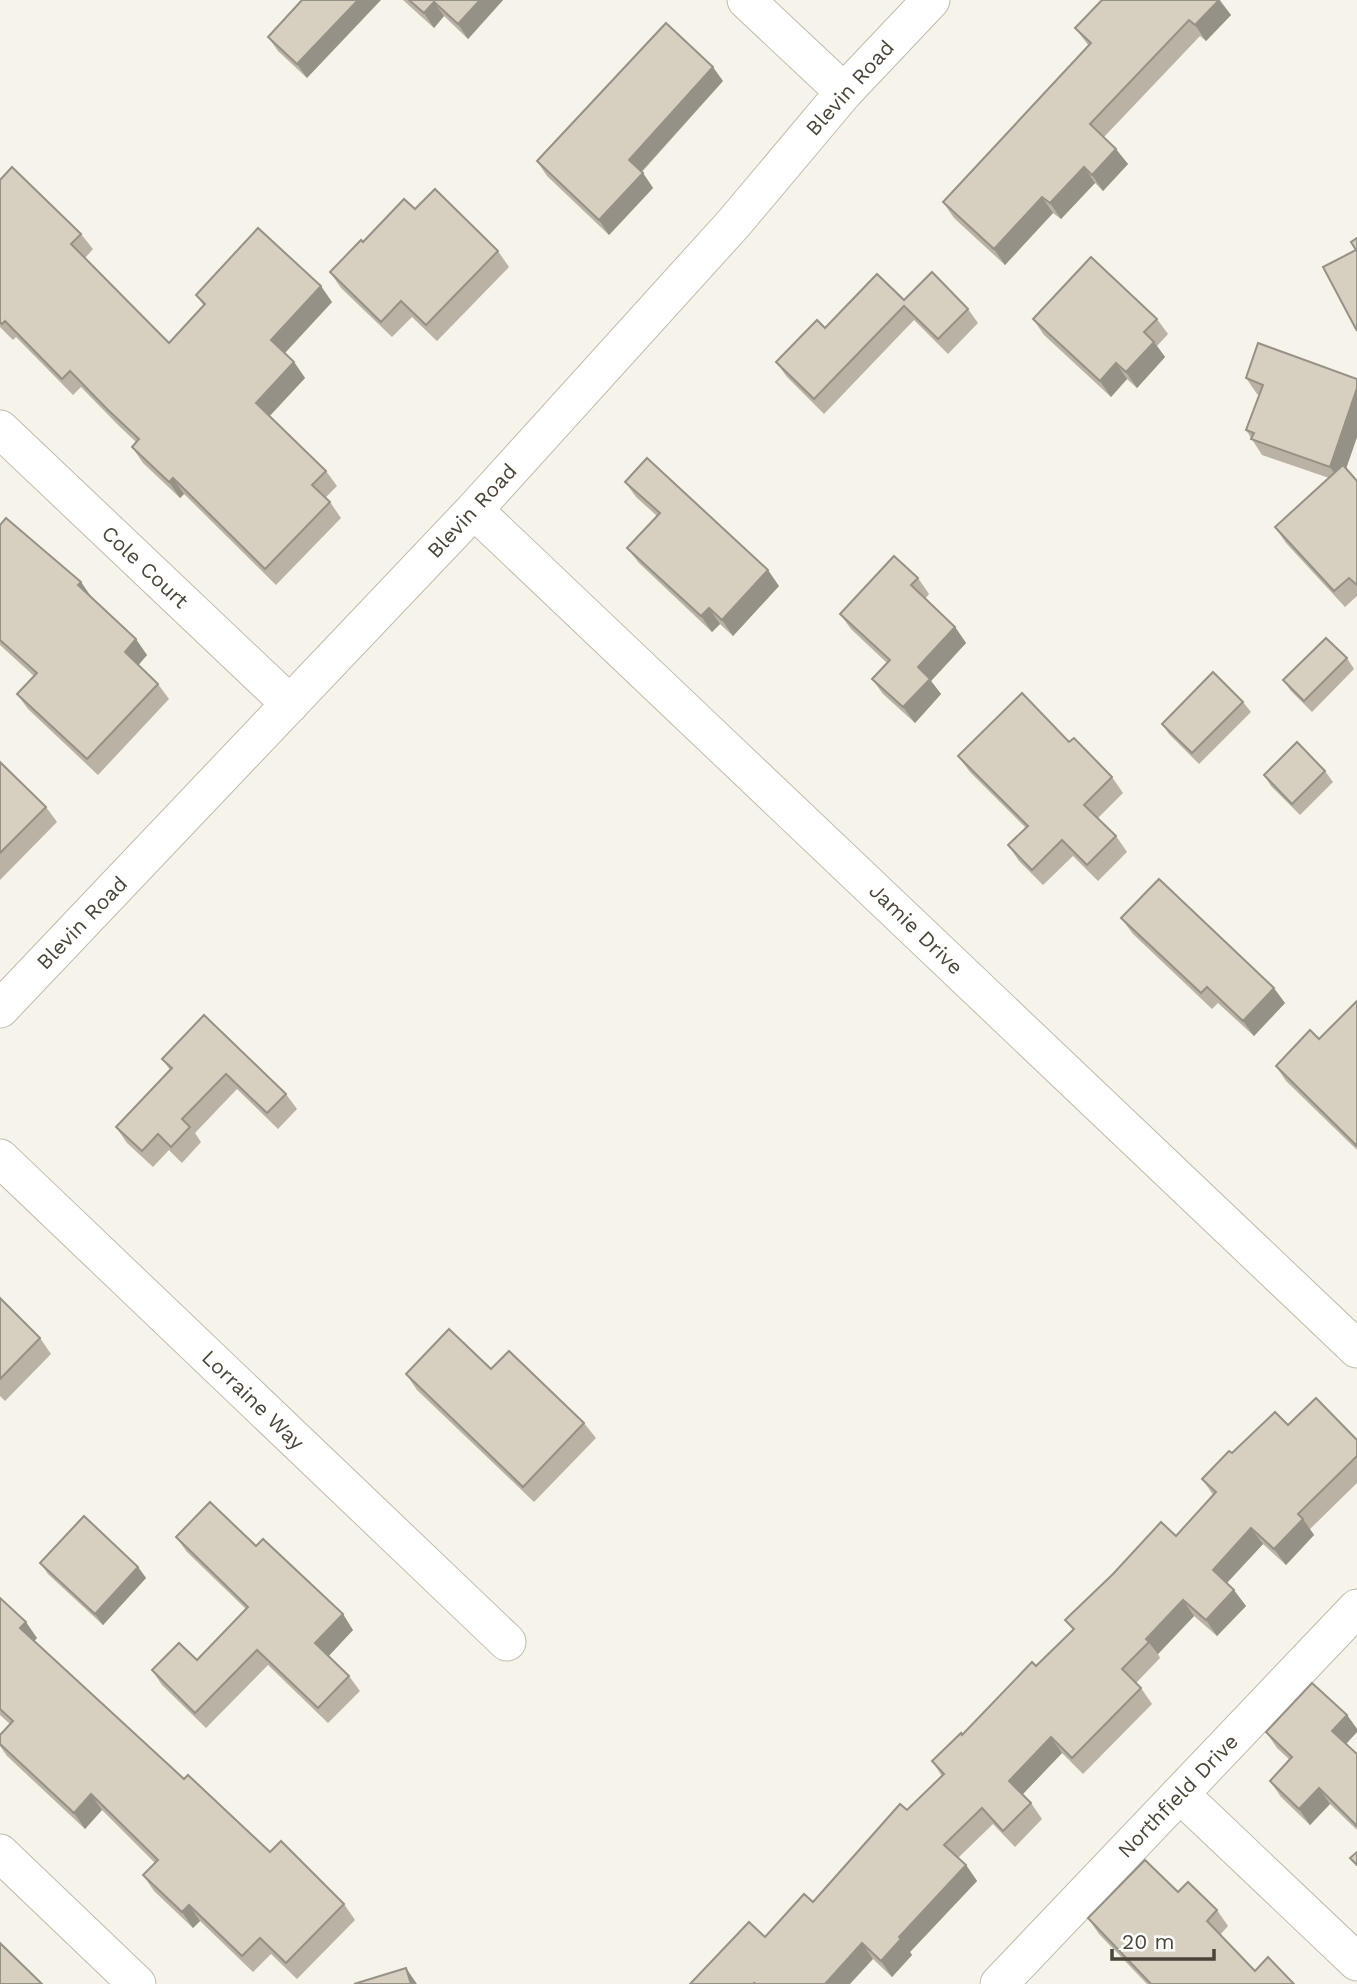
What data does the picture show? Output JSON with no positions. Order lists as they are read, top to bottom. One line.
{"streets":{"street":["Blevin Road","Cole Court","Jamie Drive","Lorraine Way","Northfield Drive"]},"crossings":[["Blevin Road","Cole Court"],["Blevin Road","Jamie Drive"]],"scale_bar":"20 m"}
